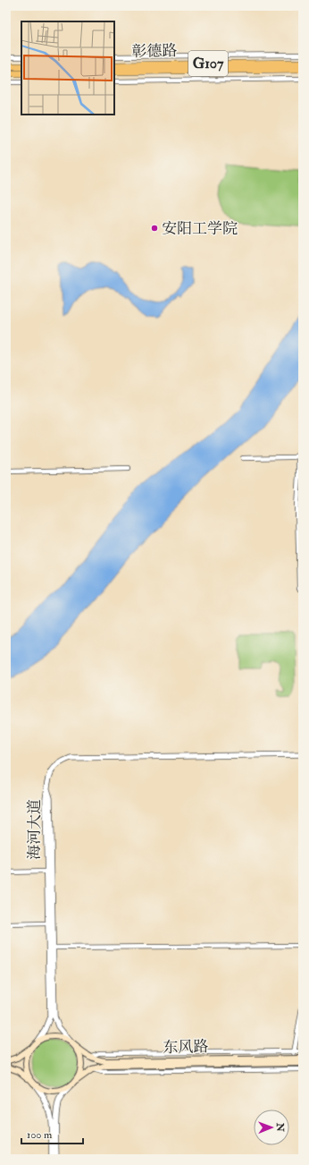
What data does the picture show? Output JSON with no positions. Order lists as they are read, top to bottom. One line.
{"streets":{"highway":["彰德路","G107"],"main road":["东风路"],"street":["海河大道"]},"crossings":[["海河大道","东风路"]],"places":["安阳工学院"],"scale_bar":"100 m","north":"right"}
